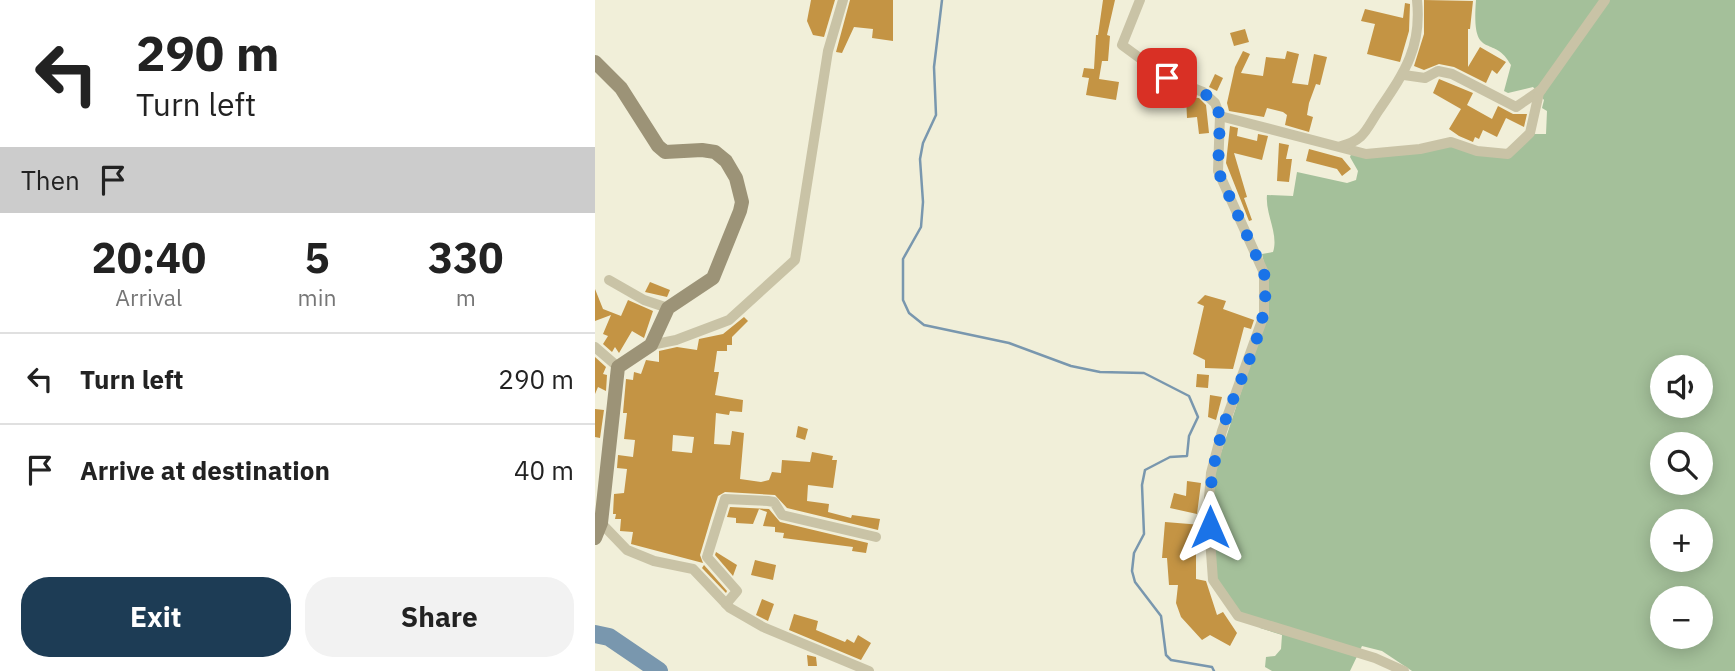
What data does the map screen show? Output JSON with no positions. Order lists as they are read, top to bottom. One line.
{"page":{"turn":["290 m","Turn left"],"then":"Then","eta":["20:40","Arrival","5","min","330","m"],"list":[{"name":"Turn left","value":"290 m"},{"name":"Arrive at destination","value":"40 m"}],"map_buttons":["+","−"],"buttons":["Exit","Share"]}}
